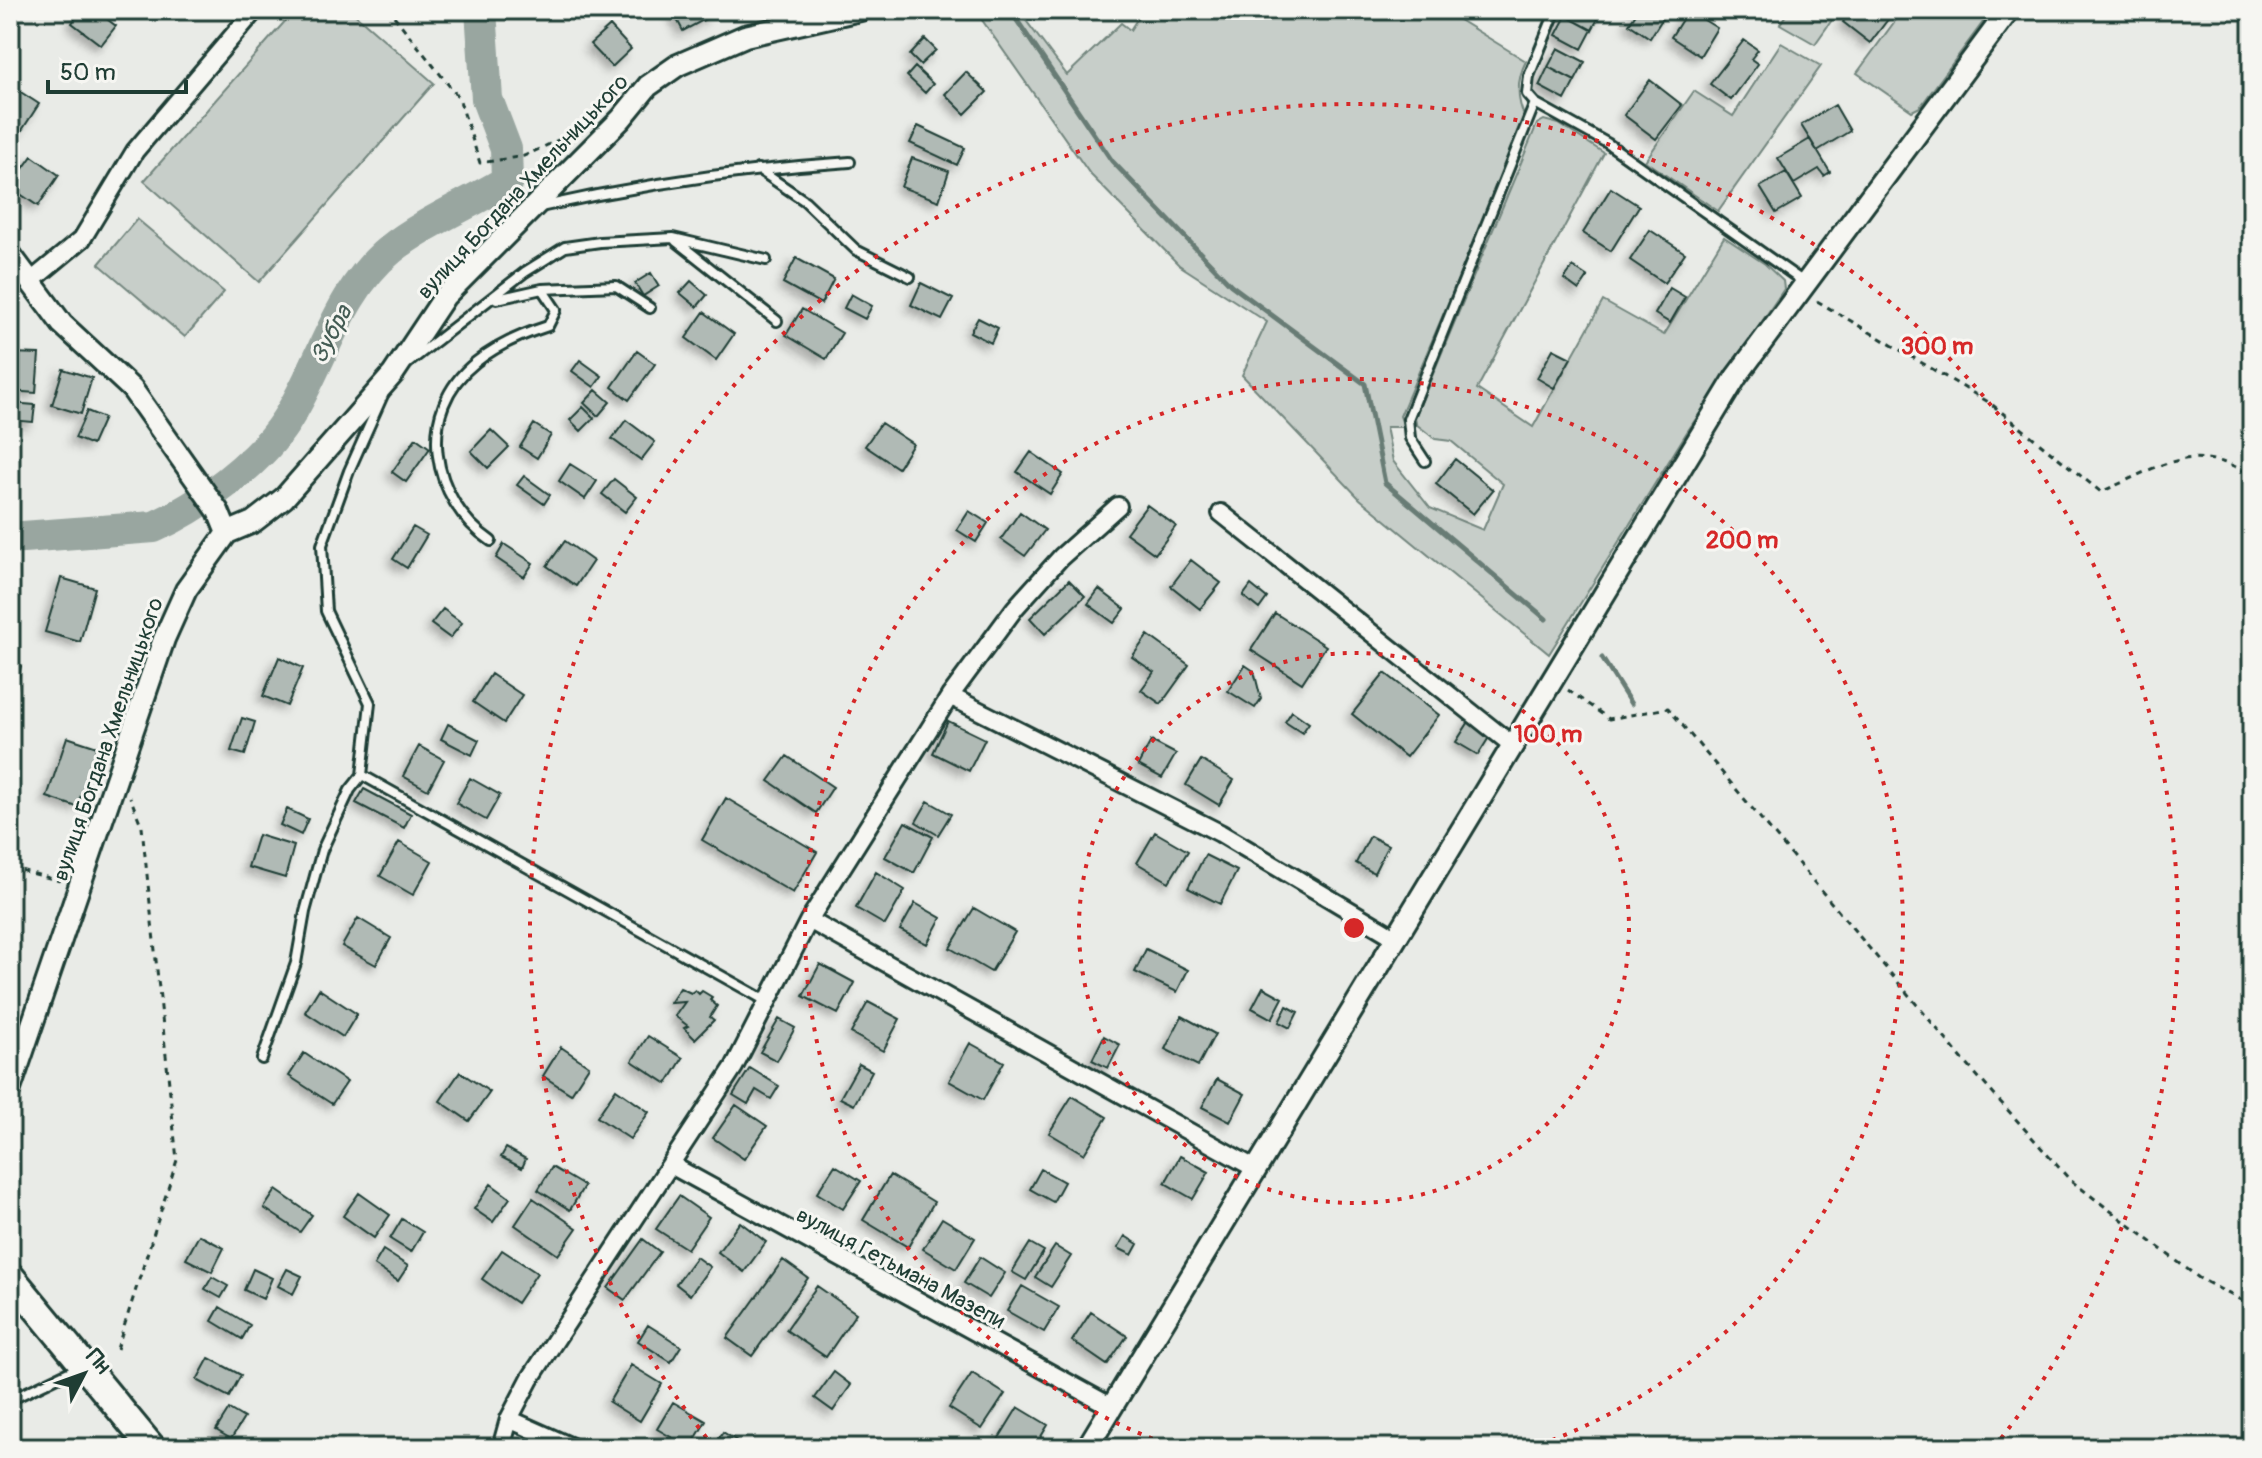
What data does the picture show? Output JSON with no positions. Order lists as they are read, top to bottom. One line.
{"streets":{"street":["вулиця Богдана Хмельницького","вулиця Гетьмана Мазепи"]},"water":["Зубра"],"scale_bar":"50 m","north":"top right","rings":["300 m","200 m","100 m"]}
